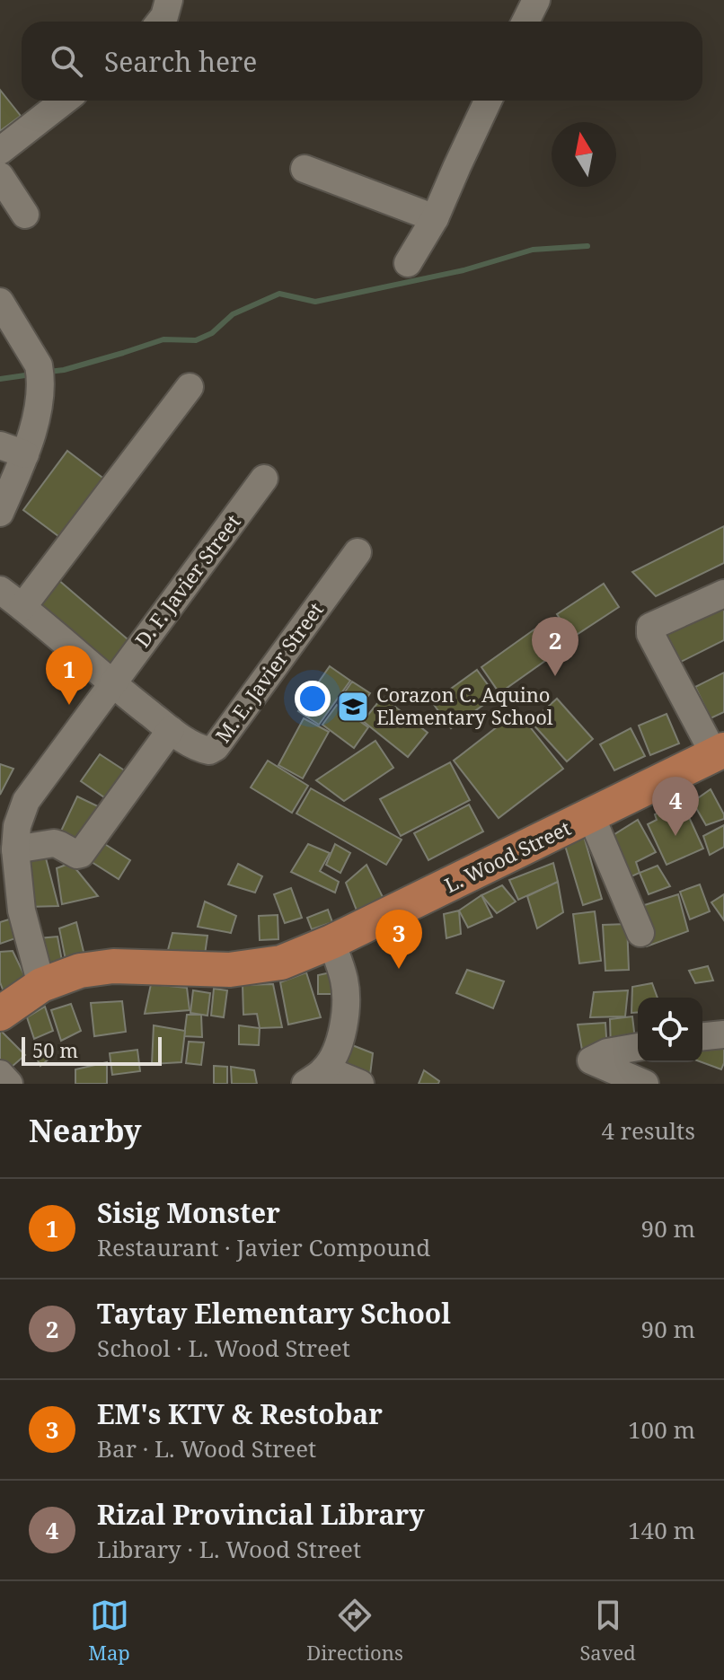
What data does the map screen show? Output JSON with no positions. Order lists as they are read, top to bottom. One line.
{"streets":{"main road":["L. Wood Street"],"street":["D. F. Javier Street","M. E. Javier Street"]},"crossings":[["D. F. Javier Street","M. E. Javier Street"],["D. F. Javier Street","L. Wood Street"]],"places":{"school or university":["Corazon C. Aquino Elementary School"]},"scale_bar":"50 m","north":"top","page":{"search":"Search here","pins":["2","1","4","3"],"scale":"50 m","heading":["Nearby","4 results"],"list":[{"mark":"1","name":"Sisig Monster","note":"Restaurant · Javier Compound","value":"90 m"},{"mark":"2","name":"Taytay Elementary School","note":"School · L. Wood Street","value":"90 m"},{"mark":"3","name":"EM's KTV & Restobar","note":"Bar · L. Wood Street","value":"100 m"},{"mark":"4","name":"Rizal Provincial Library","note":"Library · L. Wood Street","value":"140 m"}],"nav":["Map","Directions","Saved"]}}
